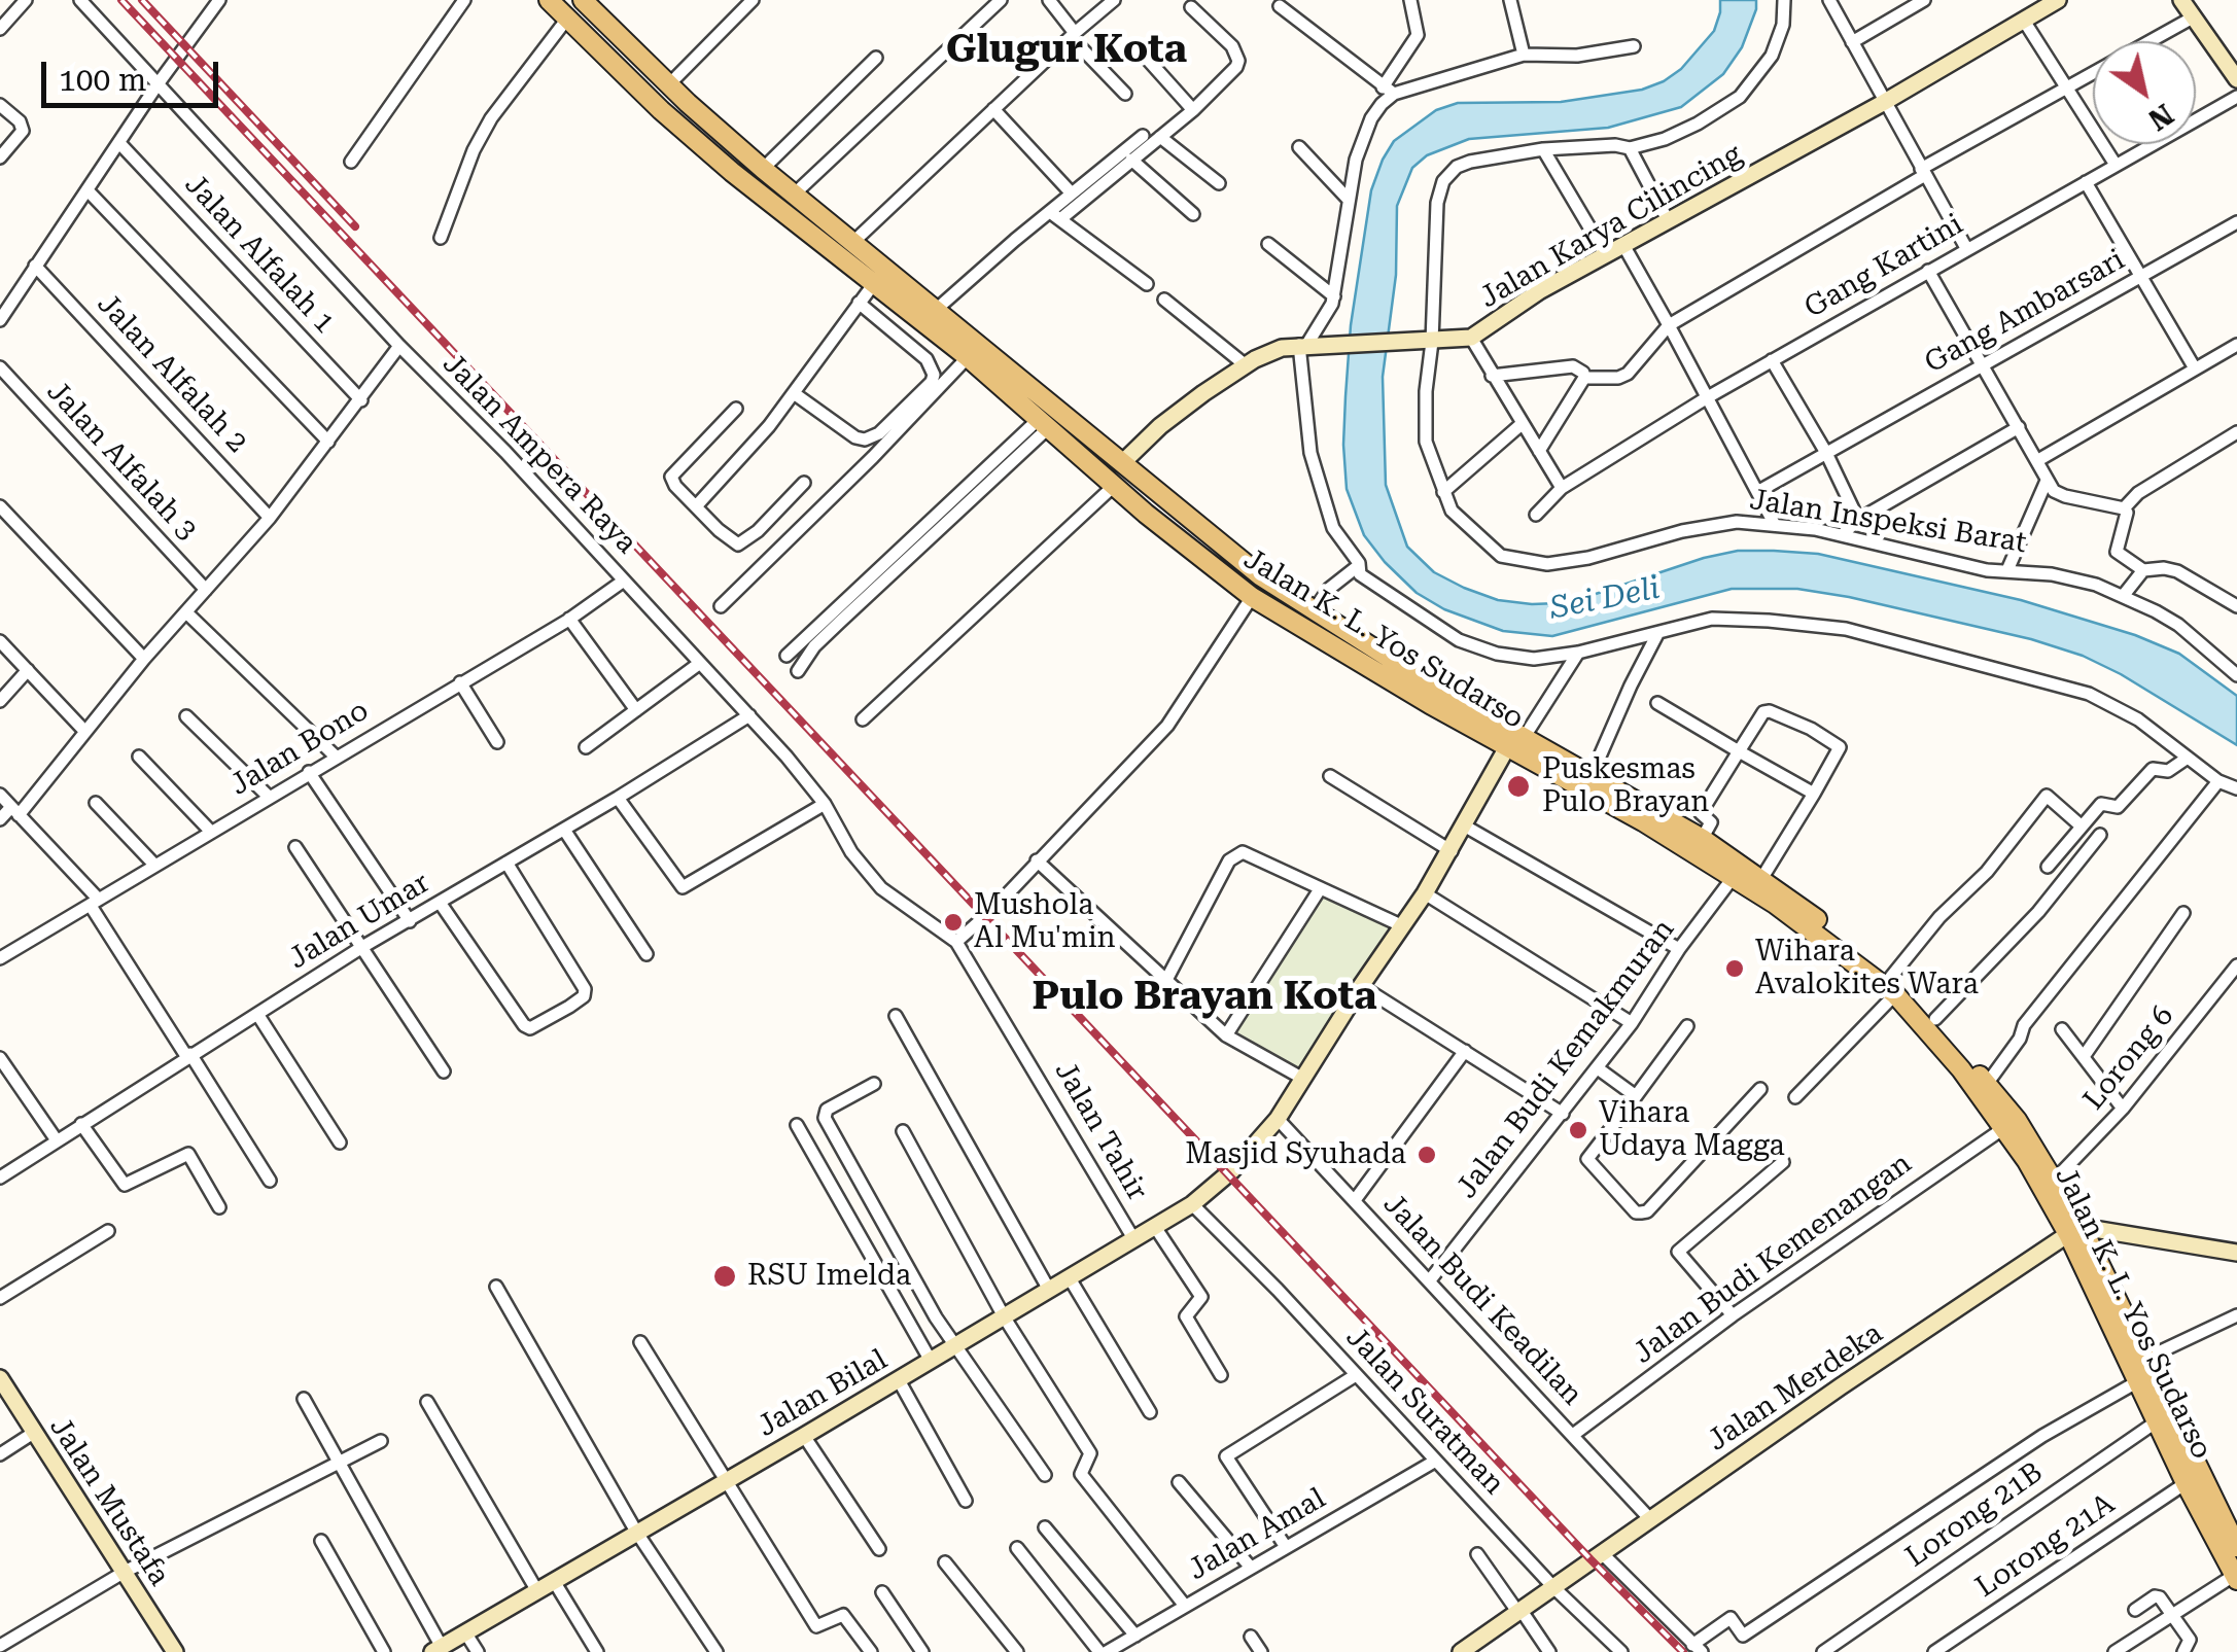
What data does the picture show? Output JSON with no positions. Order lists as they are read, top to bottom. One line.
{"streets":{"main road":["Jalan K. L. Yos Sudarso"],"street":["Jalan Karya Cilincing","Jalan Alfalah 1","Gang Kartini","Gang Ambarsari","Jalan Alfalah 2","Jalan Ampera Raya","Jalan Alfalah 3","Jalan Inspeksi Barat","Jalan Bono","Jalan Umar","Lorong 6","Jalan Budi Kemakmuran","Jalan Tahir","Jalan Budi Kemenangan","Jalan Budi Keadilan","Jalan Merdeka","Jalan Bilal","Jalan Suratman","Jalan Mustafa","Lorong 21B","Jalan Amal","Lorong 21A"]},"crossings":[["Jalan Karya Cilincing","Jalan Inspeksi Barat"],["Jalan Karya Cilincing","Jalan K. L. Yos Sudarso"],["Jalan Ampera Raya","Jalan Bono"],["Jalan Ampera Raya","Jalan Umar"],["Jalan Ampera Raya","Jalan Tahir"],["Jalan K. L. Yos Sudarso","Lorong 6"],["Jalan K. L. Yos Sudarso","Jalan Budi Kemakmuran"],["Jalan K. L. Yos Sudarso","Jalan Budi Kemenangan"],["Jalan K. L. Yos Sudarso","Jalan Merdeka"],["Jalan K. L. Yos Sudarso","Jalan Bilal"],["Jalan K. L. Yos Sudarso","Lorong 21B"],["Jalan K. L. Yos Sudarso","Lorong 21A"],["Jalan Budi Kemakmuran","Jalan Budi Keadilan"],["Jalan Tahir","Jalan Bilal"],["Jalan Budi Kemenangan","Jalan Budi Keadilan"],["Jalan Budi Keadilan","Jalan Merdeka"],["Jalan Budi Keadilan","Jalan Bilal"],["Jalan Merdeka","Jalan Suratman"],["Jalan Bilal","Jalan Suratman"],["Jalan Suratman","Jalan Amal"]],"districts":["Glugur Kota","Pulo Brayan Kota"],"water":["Sei Deli"],"places":["Puskesmas Pulo Brayan","Mushola Al Mu'min","Wihara Avalokites Wara","Vihara Udaya Magga","Masjid Syuhada","RSU Imelda"],"scale_bar":"100 m","north":"bottom right"}
